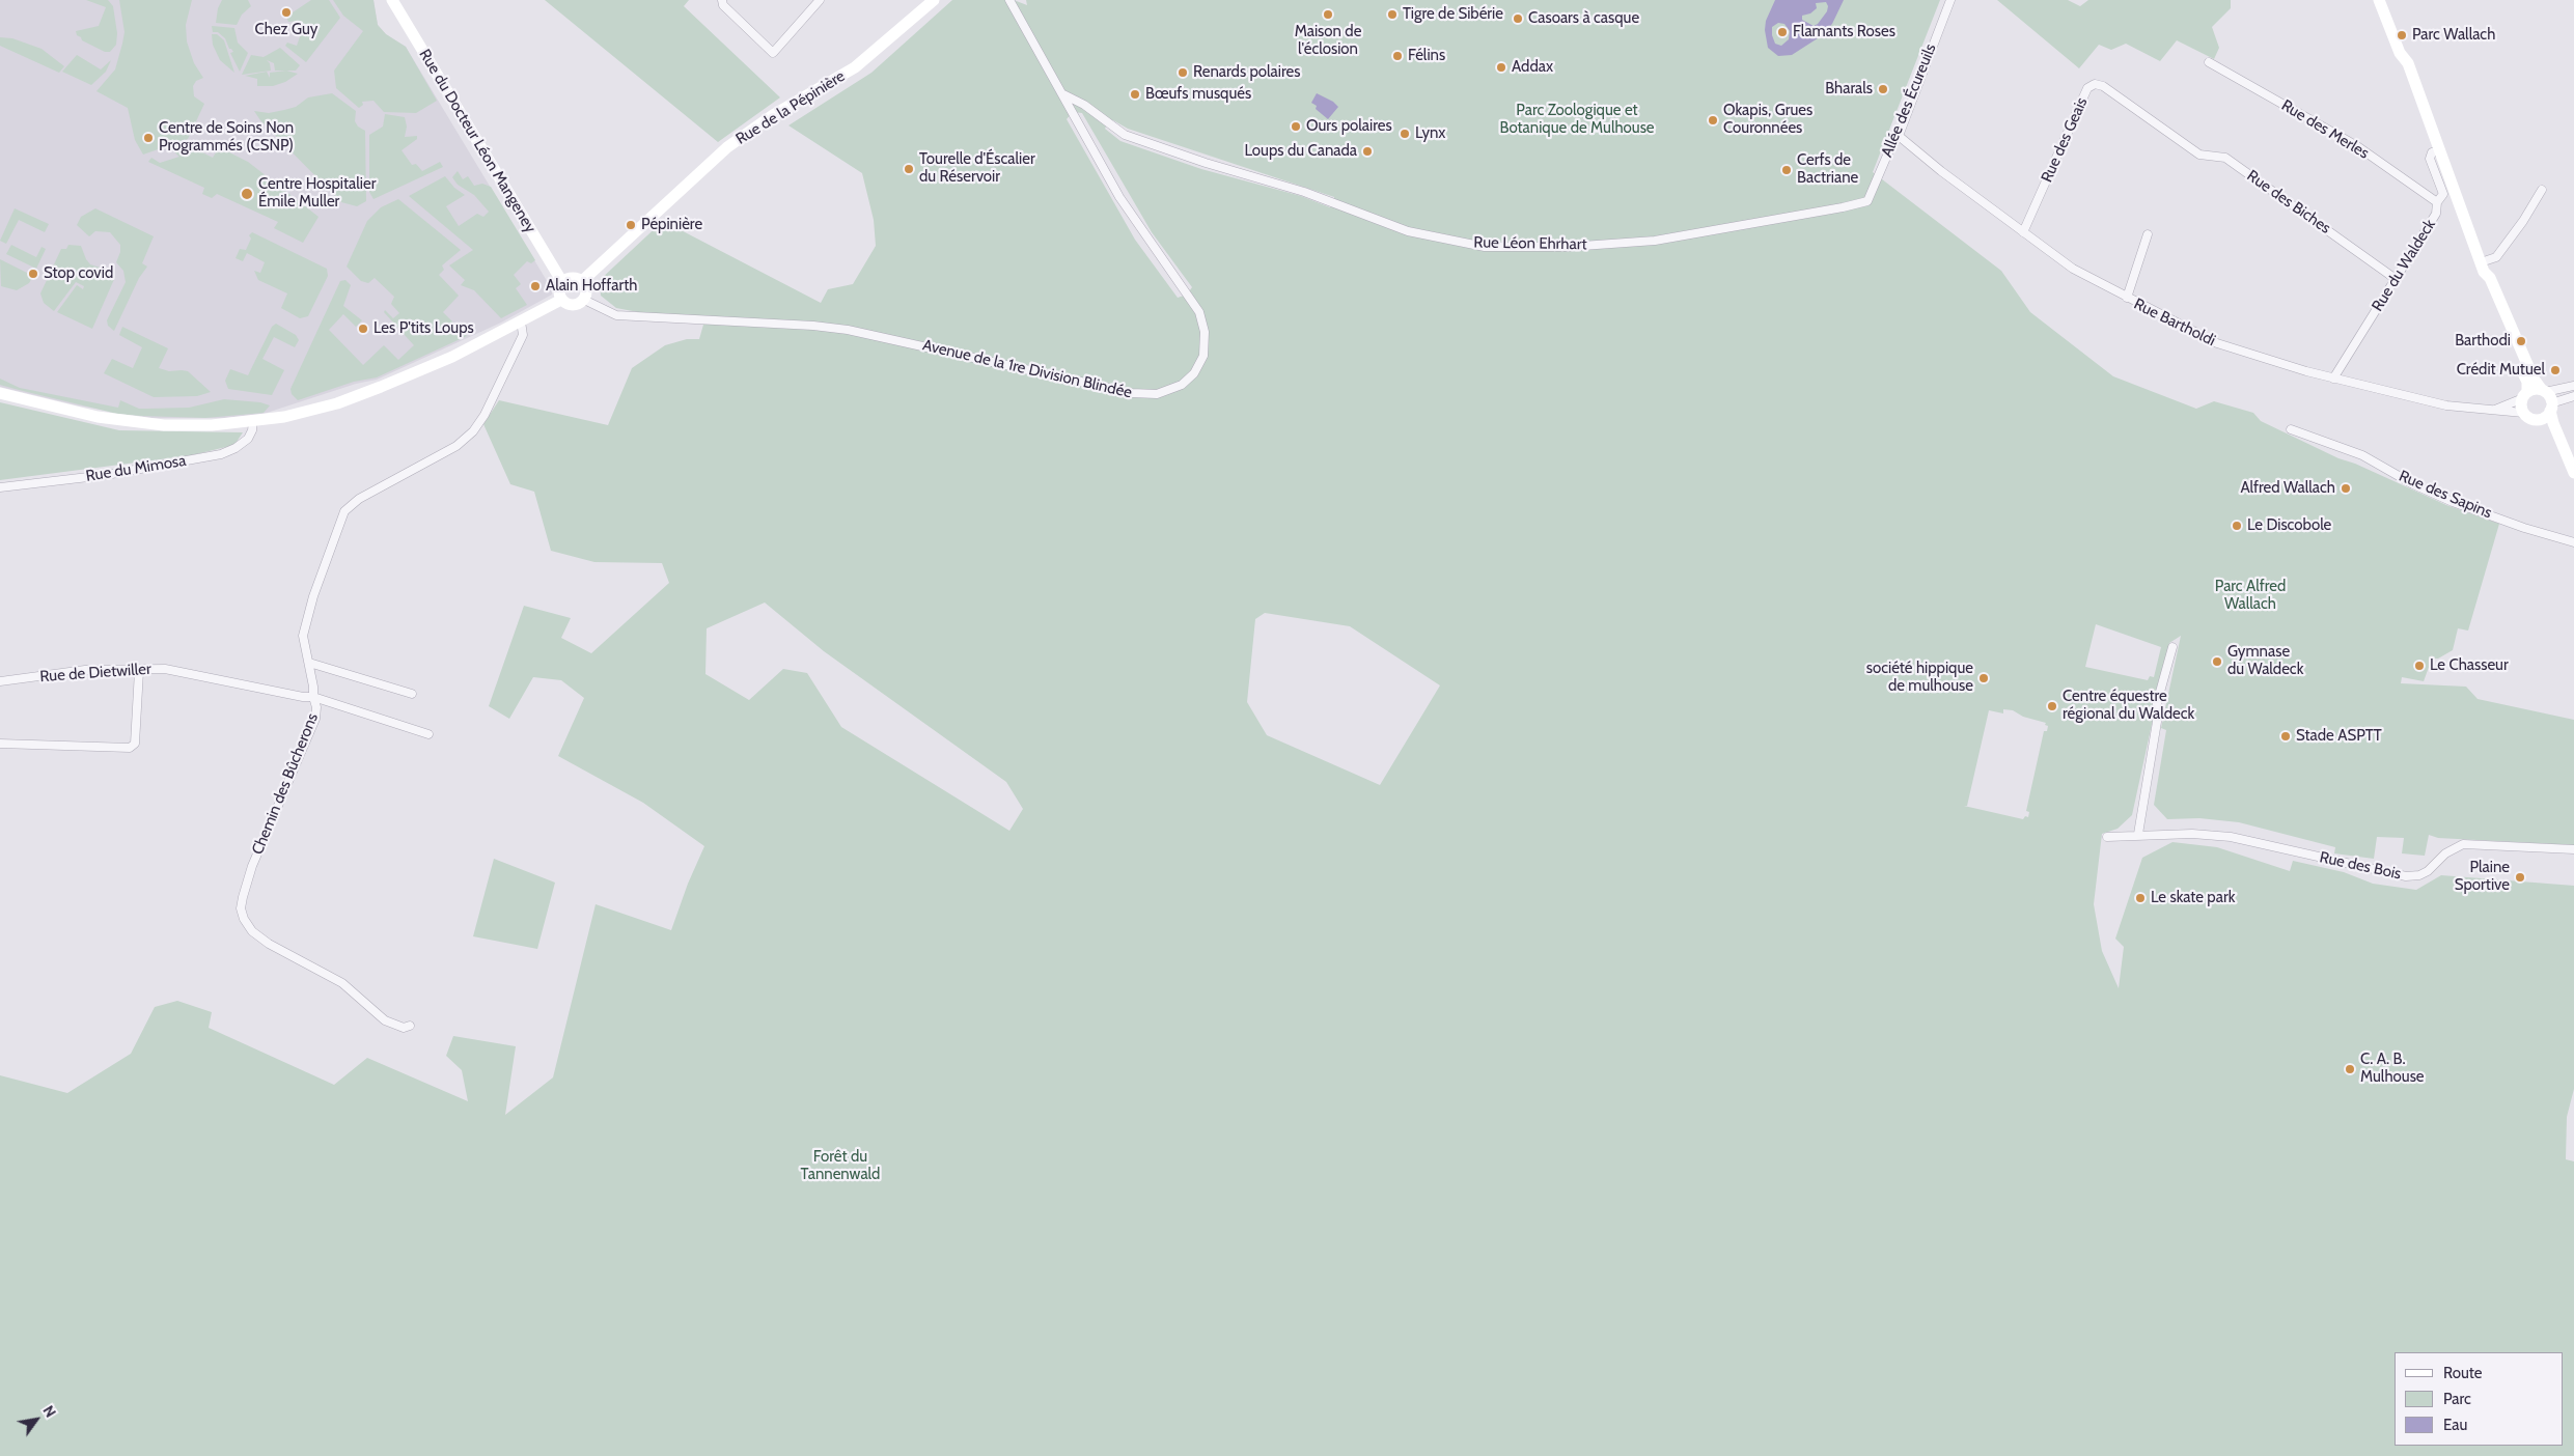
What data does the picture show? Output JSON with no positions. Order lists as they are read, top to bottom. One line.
{"streets":{"main road":["Rue de la Pépinière","Rue du Docteur Léon Mangeney"],"street":["Allée des Écureuils","Rue des Merles","Rue des Geais","Rue des Biches","Rue Léon Ehrhart","Rue du Waldeck","Rue Bartholdi","Avenue de la 1re Division Blindée","Rue du Mimosa","Rue des Sapins","Rue de Dietwiller","Chemin des Bûcherons","Rue des Bois"]},"crossings":[["Allée des Écureuils","Rue Léon Ehrhart"],["Allée des Écureuils","Rue Bartholdi"],["Rue de la Pépinière","Rue du Docteur Léon Mangeney"],["Rue de la Pépinière","Avenue de la 1re Division Blindée"],["Rue des Merles","Rue du Waldeck"],["Rue des Geais","Rue des Biches"],["Rue des Geais","Rue Bartholdi"],["Rue du Docteur Léon Mangeney","Avenue de la 1re Division Blindée"],["Rue des Biches","Rue du Waldeck"],["Rue Léon Ehrhart","Avenue de la 1re Division Blindée"],["Rue du Waldeck","Rue Bartholdi"],["Rue de Dietwiller","Chemin des Bûcherons"]],"parks":["Parc Zoologique et Botanique de Mulhouse","Parc Alfred Wallach","Forêt du Tannenwald"],"places":["Chez Guy","Maison de l'éclosion","Tigre de Sibérie","Casoars à casque","Flamants Roses","Parc Wallach","Félins","Addax","Renards polaires","Bharals","Bœufs musqués","Okapis, Grues Couronnées","Ours polaires","Lynx","Centre de Soins Non Programmés (CSNP)","Loups du Canada","Tourelle d'Éscalier du Réservoir","Cerfs de Bactriane","Centre Hospitalier Émile Muller","Pépinière","Stop covid","Alain Hoffarth","Les P'tits Loups","Barthodi","Crédit Mutuel","Alfred Wallach","Le Discobole","Gymnase du Waldeck","Le Chasseur","société hippique de mulhouse","Centre équestre régional du Waldeck","Stade ASPTT","Plaine Sportive","Le skate park","C. A. B. Mulhouse"],"legend":["Route","Parc","Eau"],"north":"top right"}
